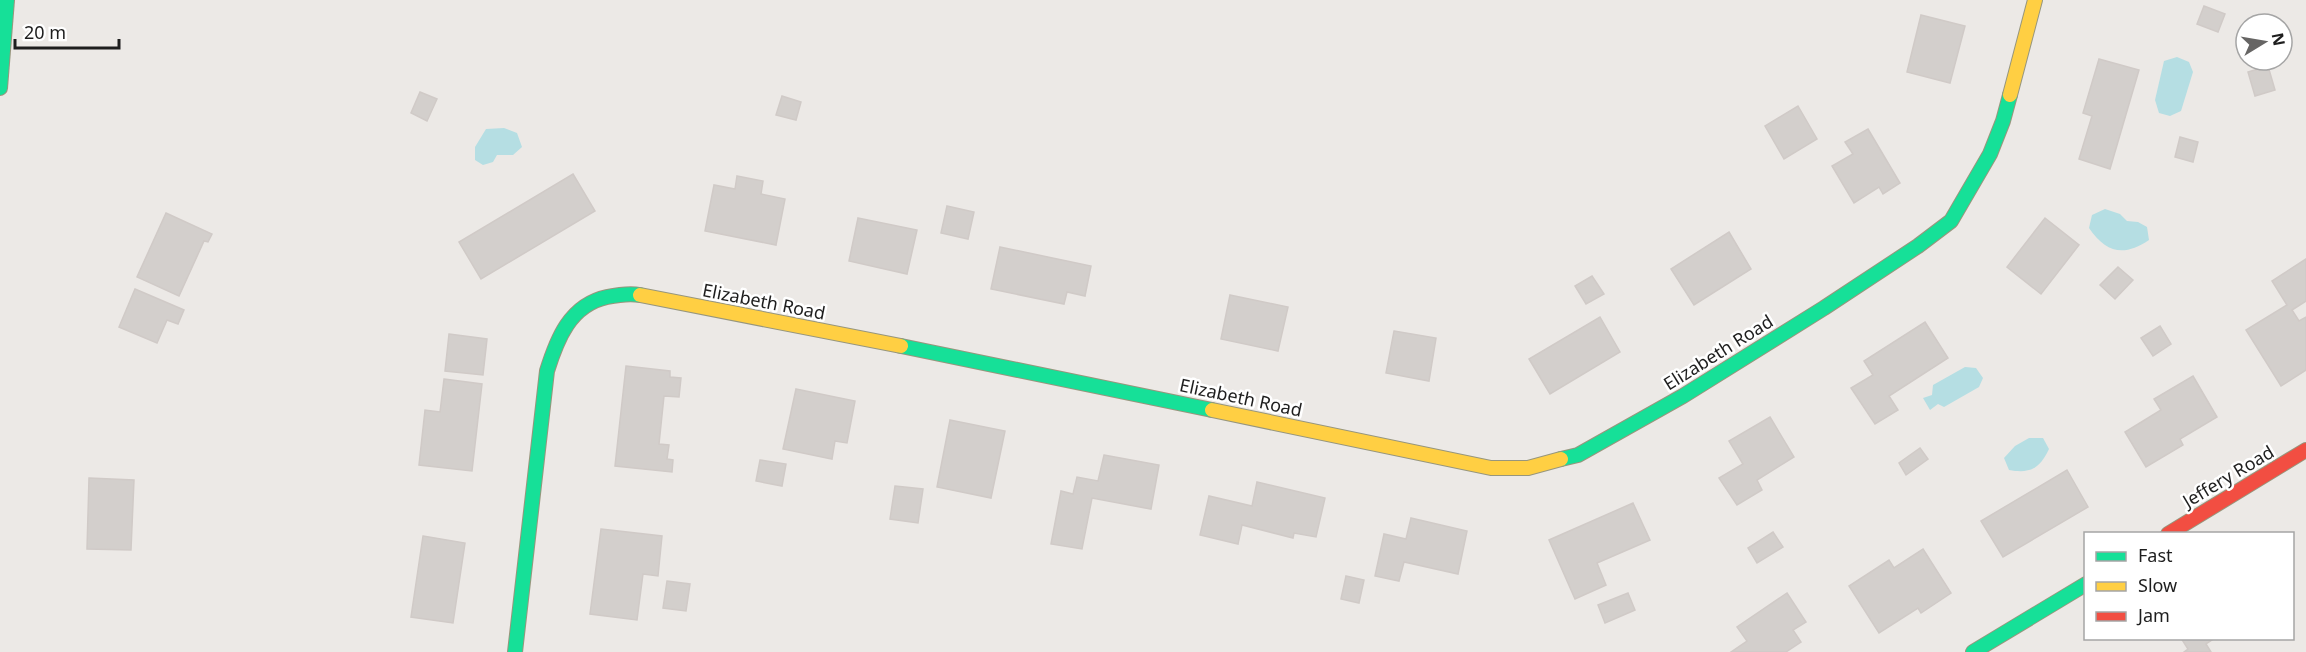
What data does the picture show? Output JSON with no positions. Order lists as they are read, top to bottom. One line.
{"streets":{"street":["Elizabeth Road","Jeffery Road"]},"legend":["Fast","Slow","Jam"],"scale_bar":"20 m","north":"right"}
